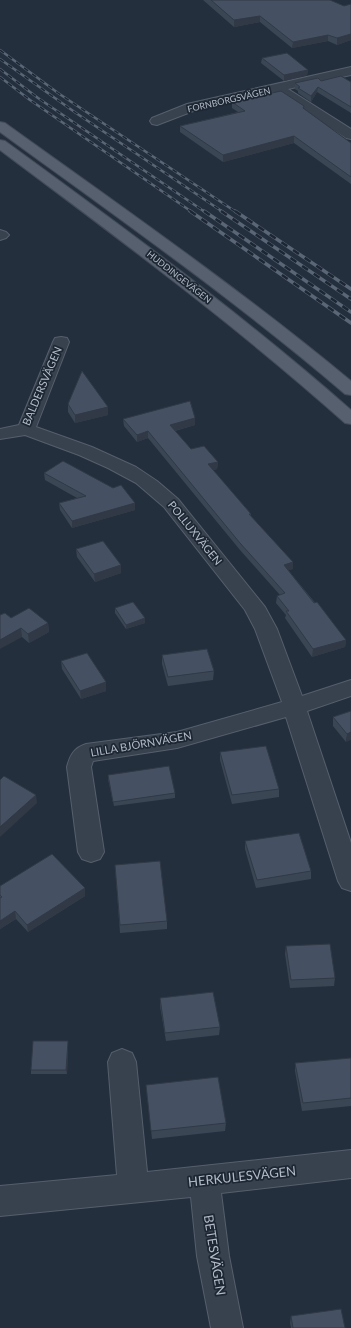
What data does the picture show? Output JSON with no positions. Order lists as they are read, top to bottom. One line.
{"streets":{"main road":["HUDDINGEVÄGEN"],"street":["FORNBORGSVÄGEN","BALDERSVÄGEN","POLLUXVÄGEN","LILLA BJÖRNVÄGEN","HERKULESVÄGEN","BETESVÄGEN"]},"crossings":[["BALDERSVÄGEN","POLLUXVÄGEN"],["POLLUXVÄGEN","LILLA BJÖRNVÄGEN"],["HERKULESVÄGEN","BETESVÄGEN"]]}
